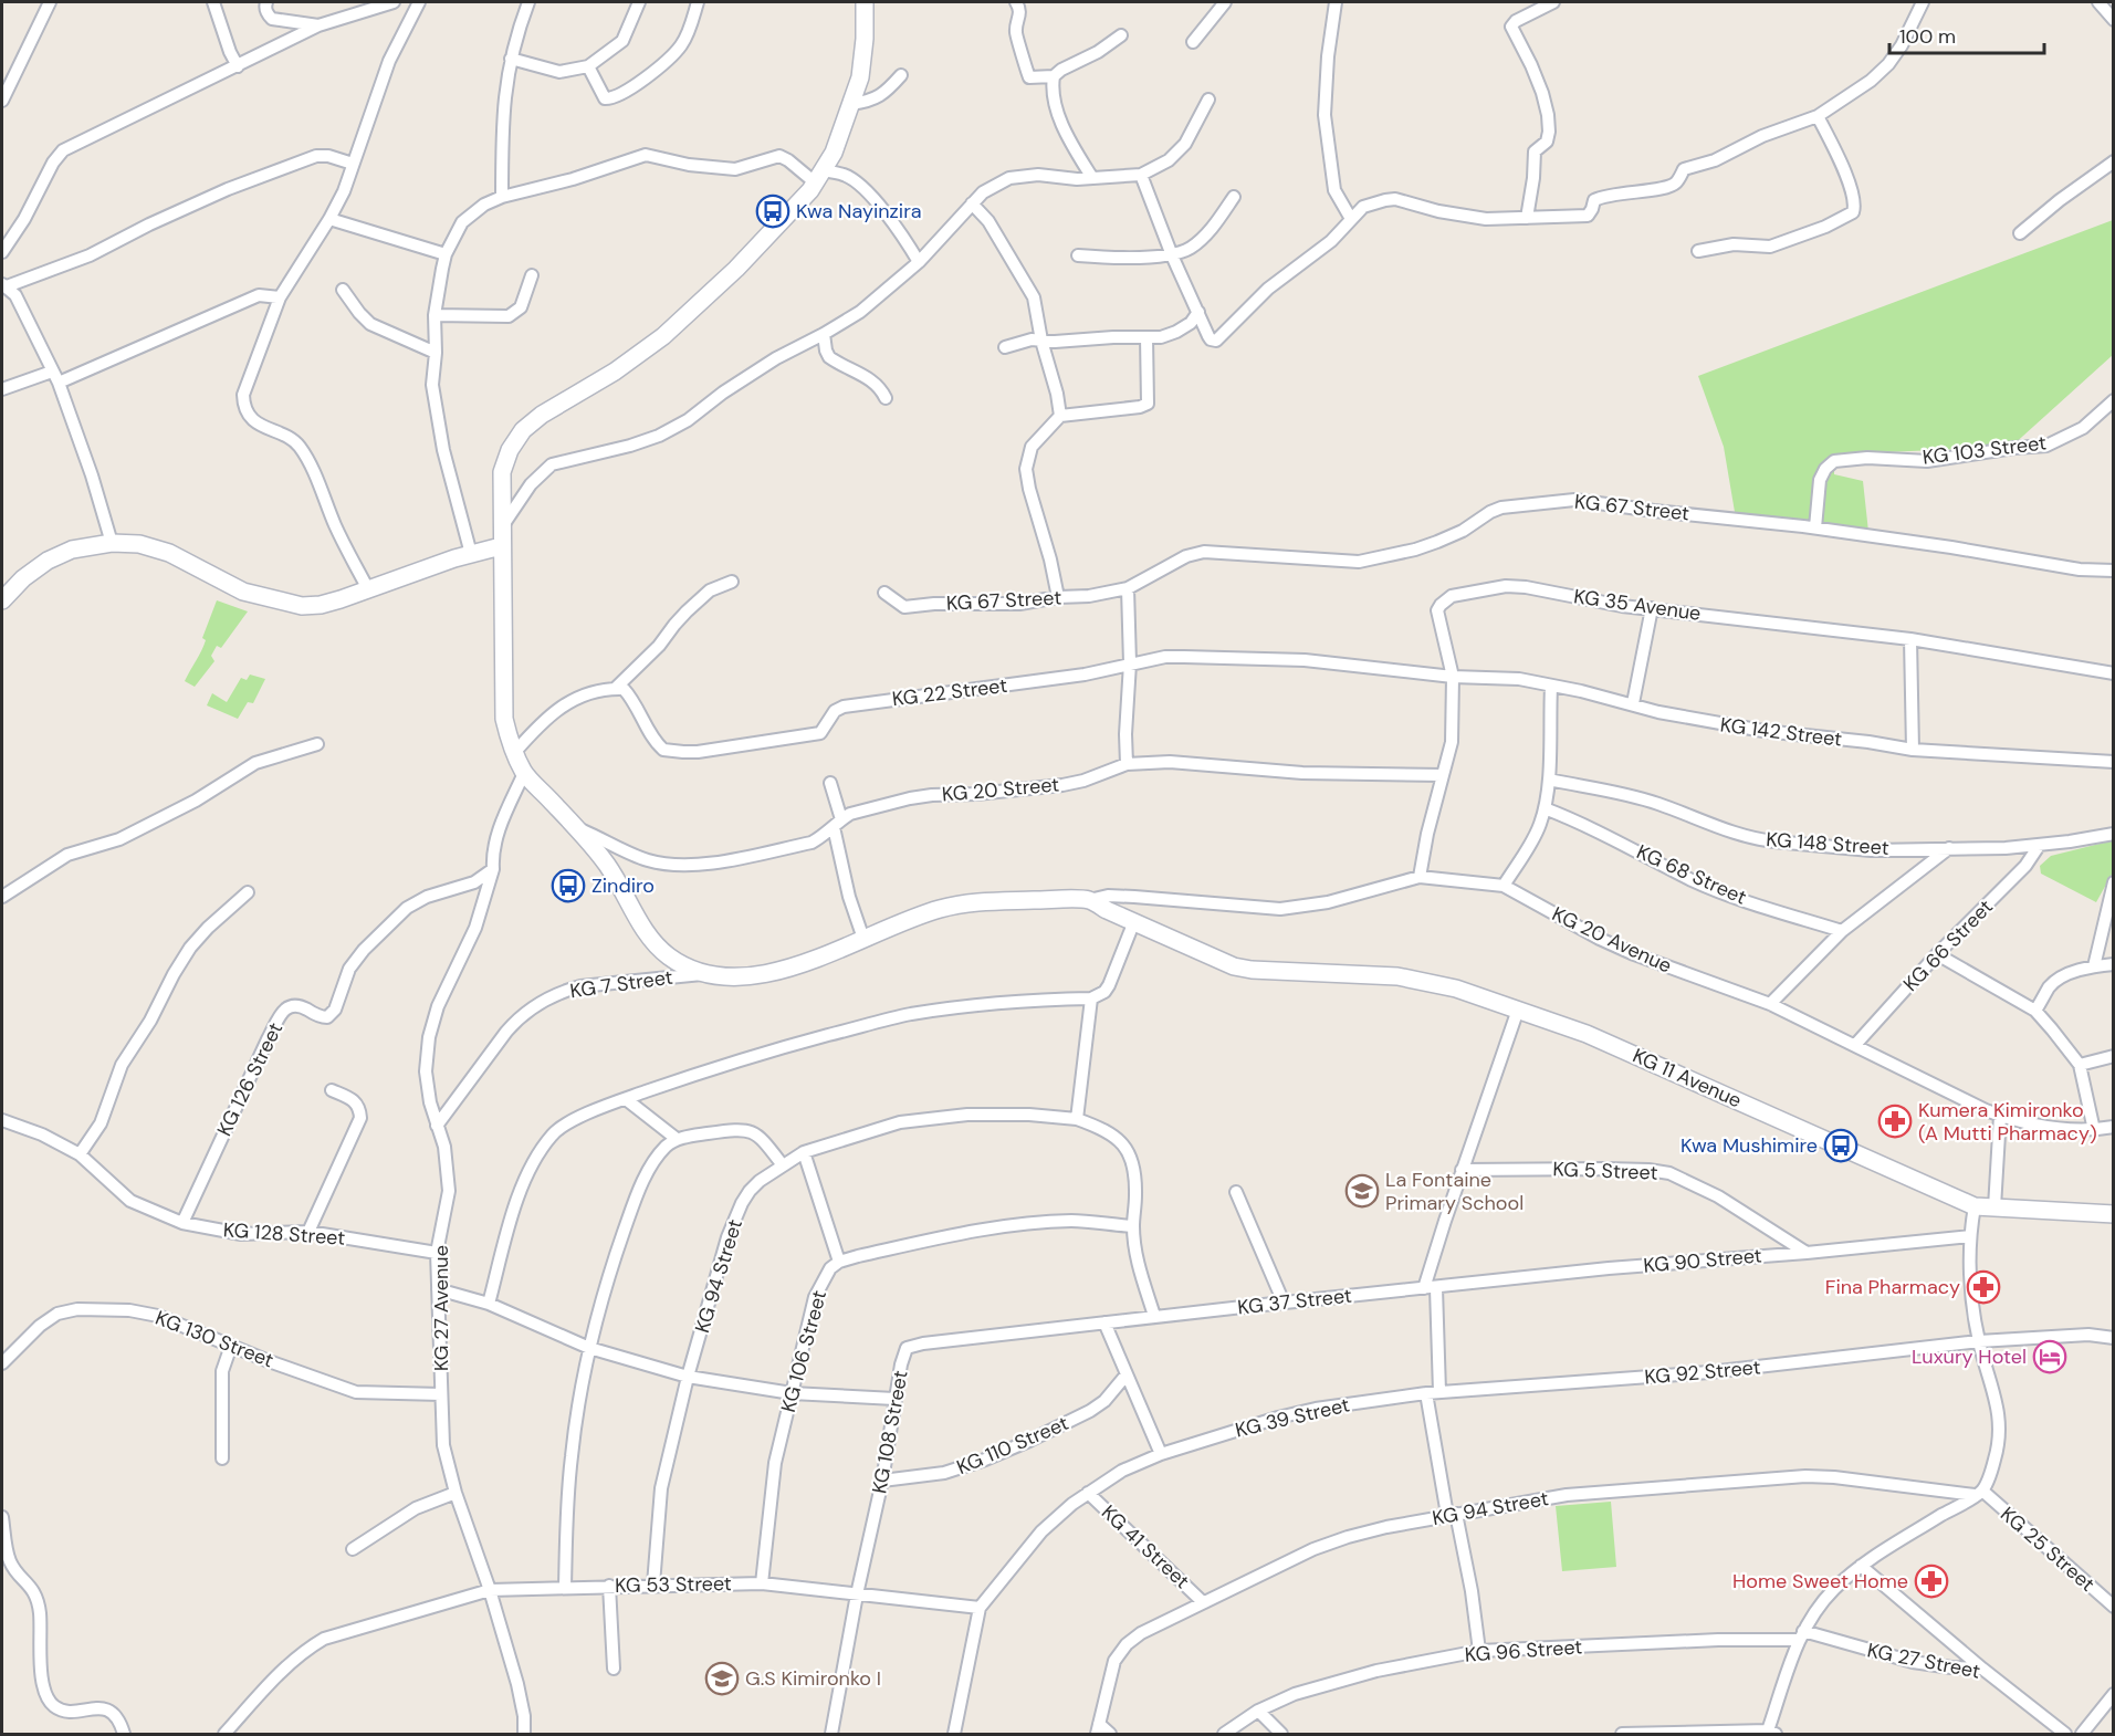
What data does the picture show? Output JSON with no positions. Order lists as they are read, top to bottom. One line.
{"streets":{"main road":["KG 11 Avenue"],"street":["KG 103 Street","KG 67 Street","KG 35 Avenue","KG 22 Street","KG 142 Street","KG 20 Street","KG 148 Street","KG 68 Street","KG 20 Avenue","KG 66 Street","KG 7 Street","KG 126 Street","KG 5 Street","KG 128 Street","KG 90 Street","KG 94 Street","KG 37 Street","KG 27 Avenue","KG 130 Street","KG 106 Street","KG 92 Street","KG 39 Street","KG 108 Street","KG 110 Street","KG 41 Street","KG 25 Street","KG 53 Street","KG 96 Street","KG 27 Street"]},"crossings":[["KG 103 Street","KG 67 Street"],["KG 35 Avenue","KG 22 Street"],["KG 35 Avenue","KG 142 Street"],["KG 35 Avenue","KG 20 Street"],["KG 35 Avenue","KG 20 Avenue"],["KG 22 Street","KG 142 Street"],["KG 148 Street","KG 66 Street"],["KG 20 Avenue","KG 66 Street"],["KG 20 Avenue","KG 11 Avenue"],["KG 7 Street","KG 27 Avenue"],["KG 126 Street","KG 128 Street"],["KG 126 Street","KG 27 Avenue"],["KG 5 Street","KG 90 Street"],["KG 128 Street","KG 27 Avenue"],["KG 90 Street","KG 37 Street"],["KG 94 Street","KG 37 Street"],["KG 94 Street","KG 41 Street"],["KG 94 Street","KG 25 Street"],["KG 94 Street","KG 53 Street"],["KG 37 Street","KG 108 Street"],["KG 27 Avenue","KG 130 Street"],["KG 27 Avenue","KG 53 Street"],["KG 106 Street","KG 53 Street"],["KG 92 Street","KG 39 Street"],["KG 39 Street","KG 41 Street"],["KG 39 Street","KG 53 Street"],["KG 108 Street","KG 110 Street"],["KG 108 Street","KG 53 Street"],["KG 96 Street","KG 27 Street"]],"places":{"bus stop":["Kwa Nayinzira","Zindiro","Kwa Mushimire"],"pharmacy":["Kumera Kimironko (A Mutti Pharmacy)","Fina Pharmacy","Home Sweet Home"],"school or university":["La Fontaine Primary School","G.S Kimironko I"],"hotel":["Luxury Hotel"]},"scale_bar":"100 m"}
